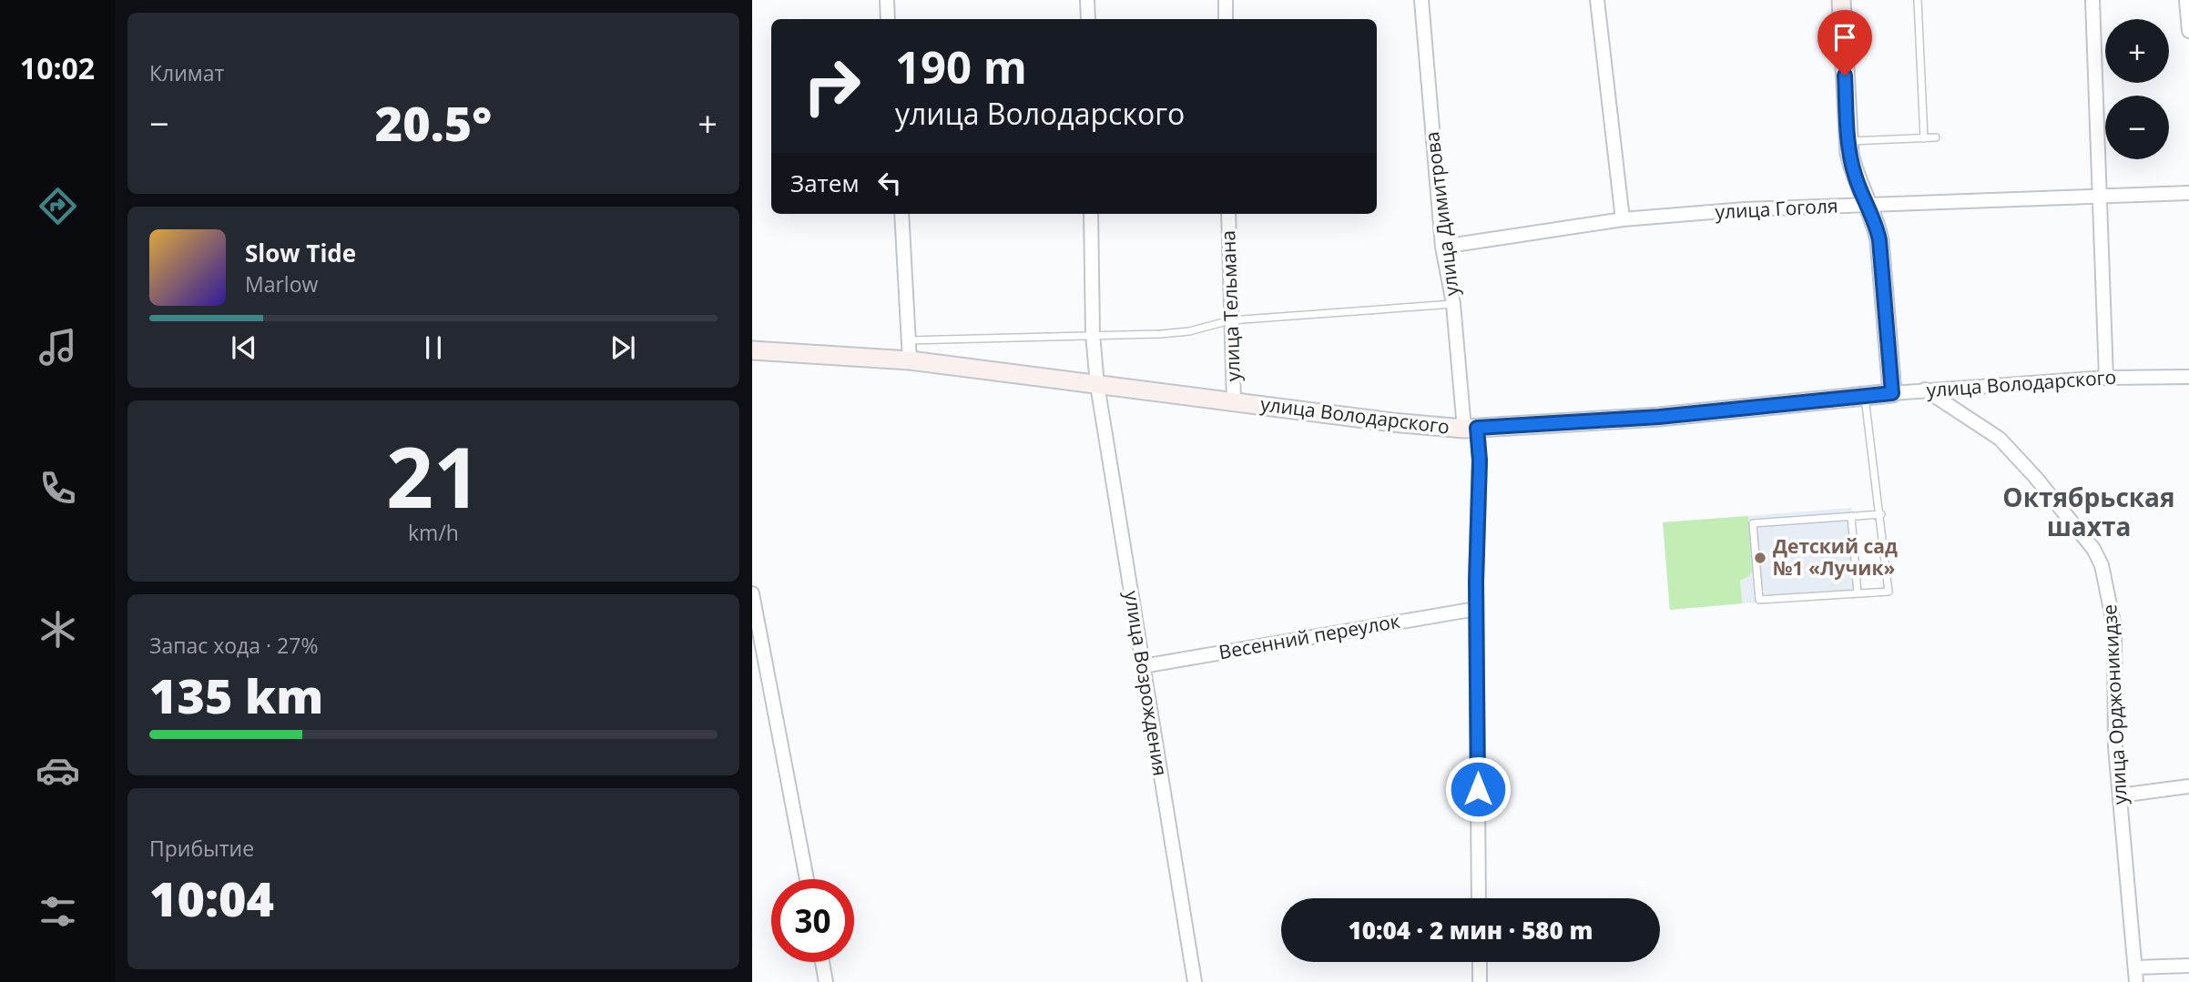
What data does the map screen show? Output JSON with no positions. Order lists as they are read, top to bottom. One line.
{"streets":{"street":["улица Гоголя","улица Димитрова","улица Тельмана","улица Володарского","Весенний переулок","улица Возрождения","улица Орджоникидзе"]},"crossings":[["улица Гоголя","улица Димитрова"],["улица Димитрова","улица Володарского"],["улица Димитрова","Весенний переулок"],["улица Тельмана","улица Володарского"],["улица Володарского","улица Возрождения"],["улица Володарского","улица Орджоникидзе"],["Весенний переулок","улица Возрождения"]],"districts":["Октябрьская шахта"],"places":["Детский сад №1 «Лучик»"],"page":{"tabs":"10:02","tile":["Климат",["21","km/h"],["Запас хода · 27%","135 km"],["Прибытие","10:04"]],"map_buttons":["+","−"],"turn":["190 m","улица Володарского"],"heat":["−","20.5°","+"],"then":"Затем","song":["Slow Tide","Marlow"],"limit":"30","trip":"10:04 · 2 мин · 580 m"}}
